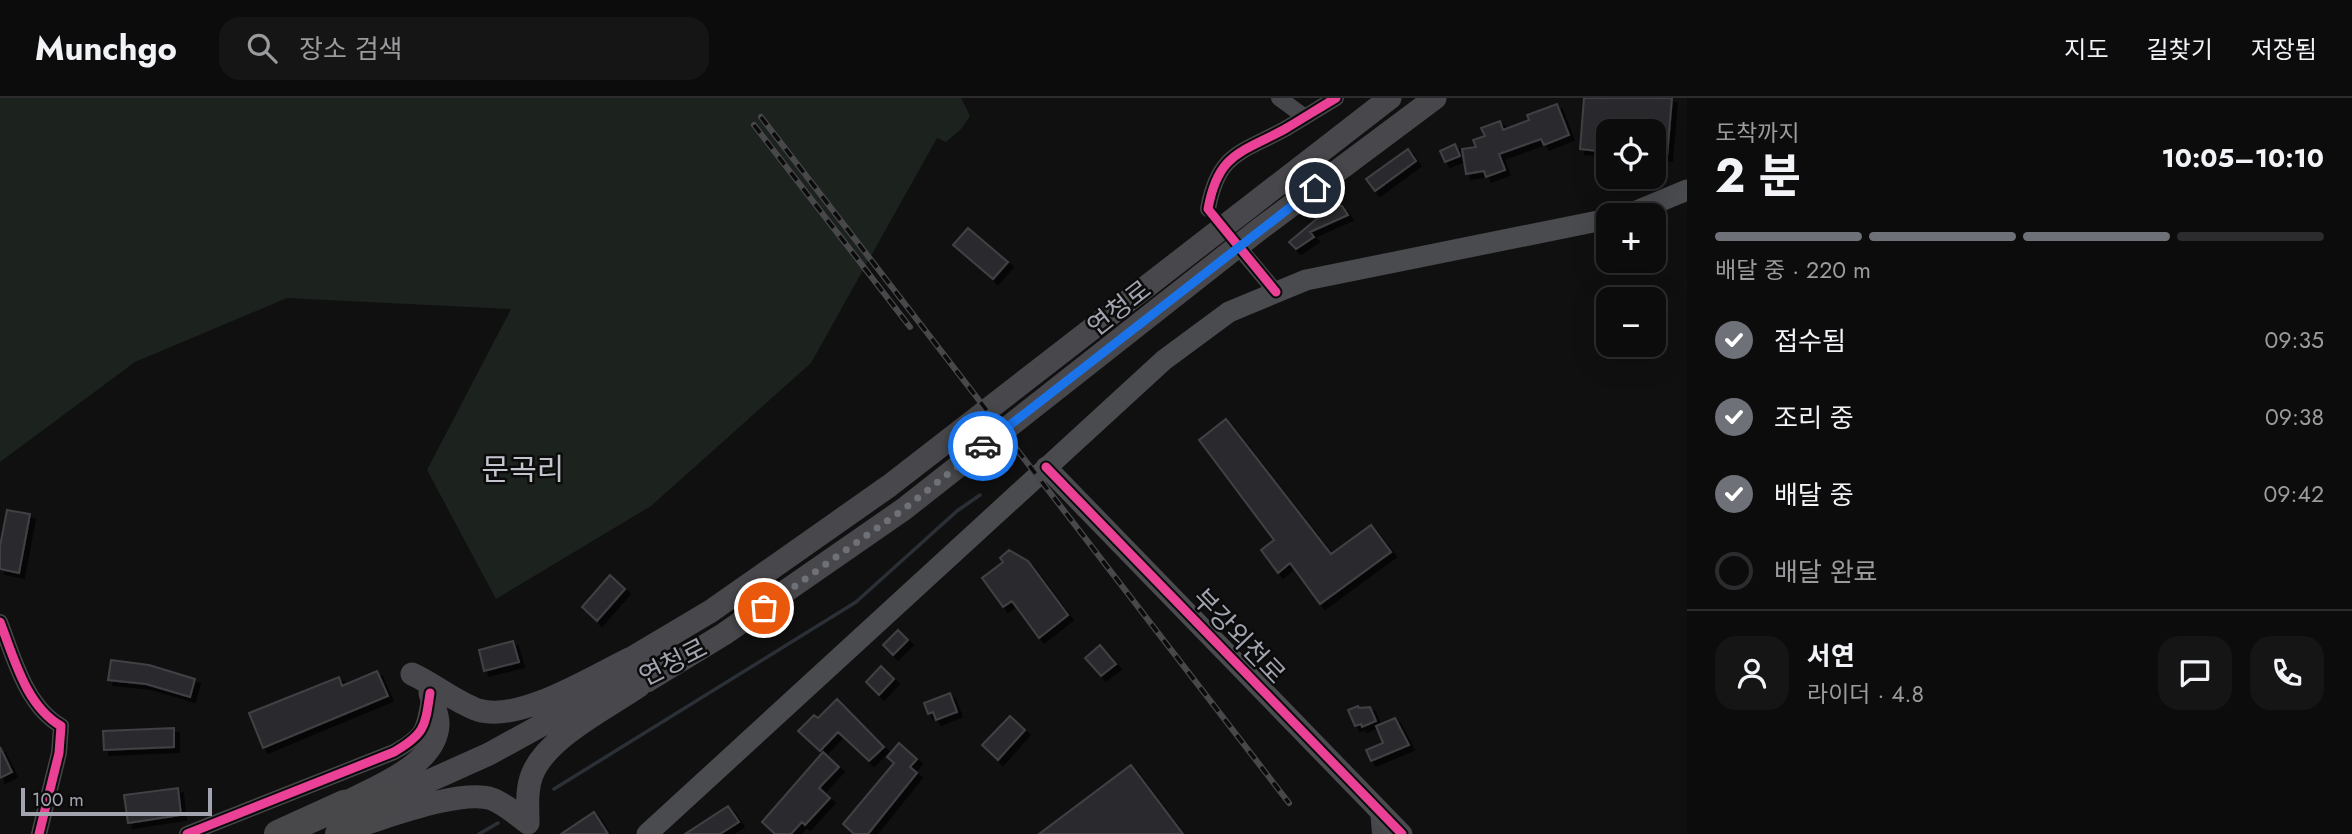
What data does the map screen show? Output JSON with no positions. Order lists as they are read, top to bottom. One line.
{"streets":{"highway":["연청로"],"main road":["부강외천로"]},"districts":["문곡리"],"scale_bar":"100 m","page":{"header":"Munchgo","search":"장소 검색","nav":["지도","길찾기","저장됨"],"heading":["2 분","도착까지","10:05–10:10"],"panel":["서연","라이더 · 4.8"],"map_buttons":["+","−"],"bar":"배달 중 · 220 m","list":[["접수됨","09:35"],["조리 중","09:38"],["배달 중","09:42"],"배달 완료"],"scale":"100 m"}}
